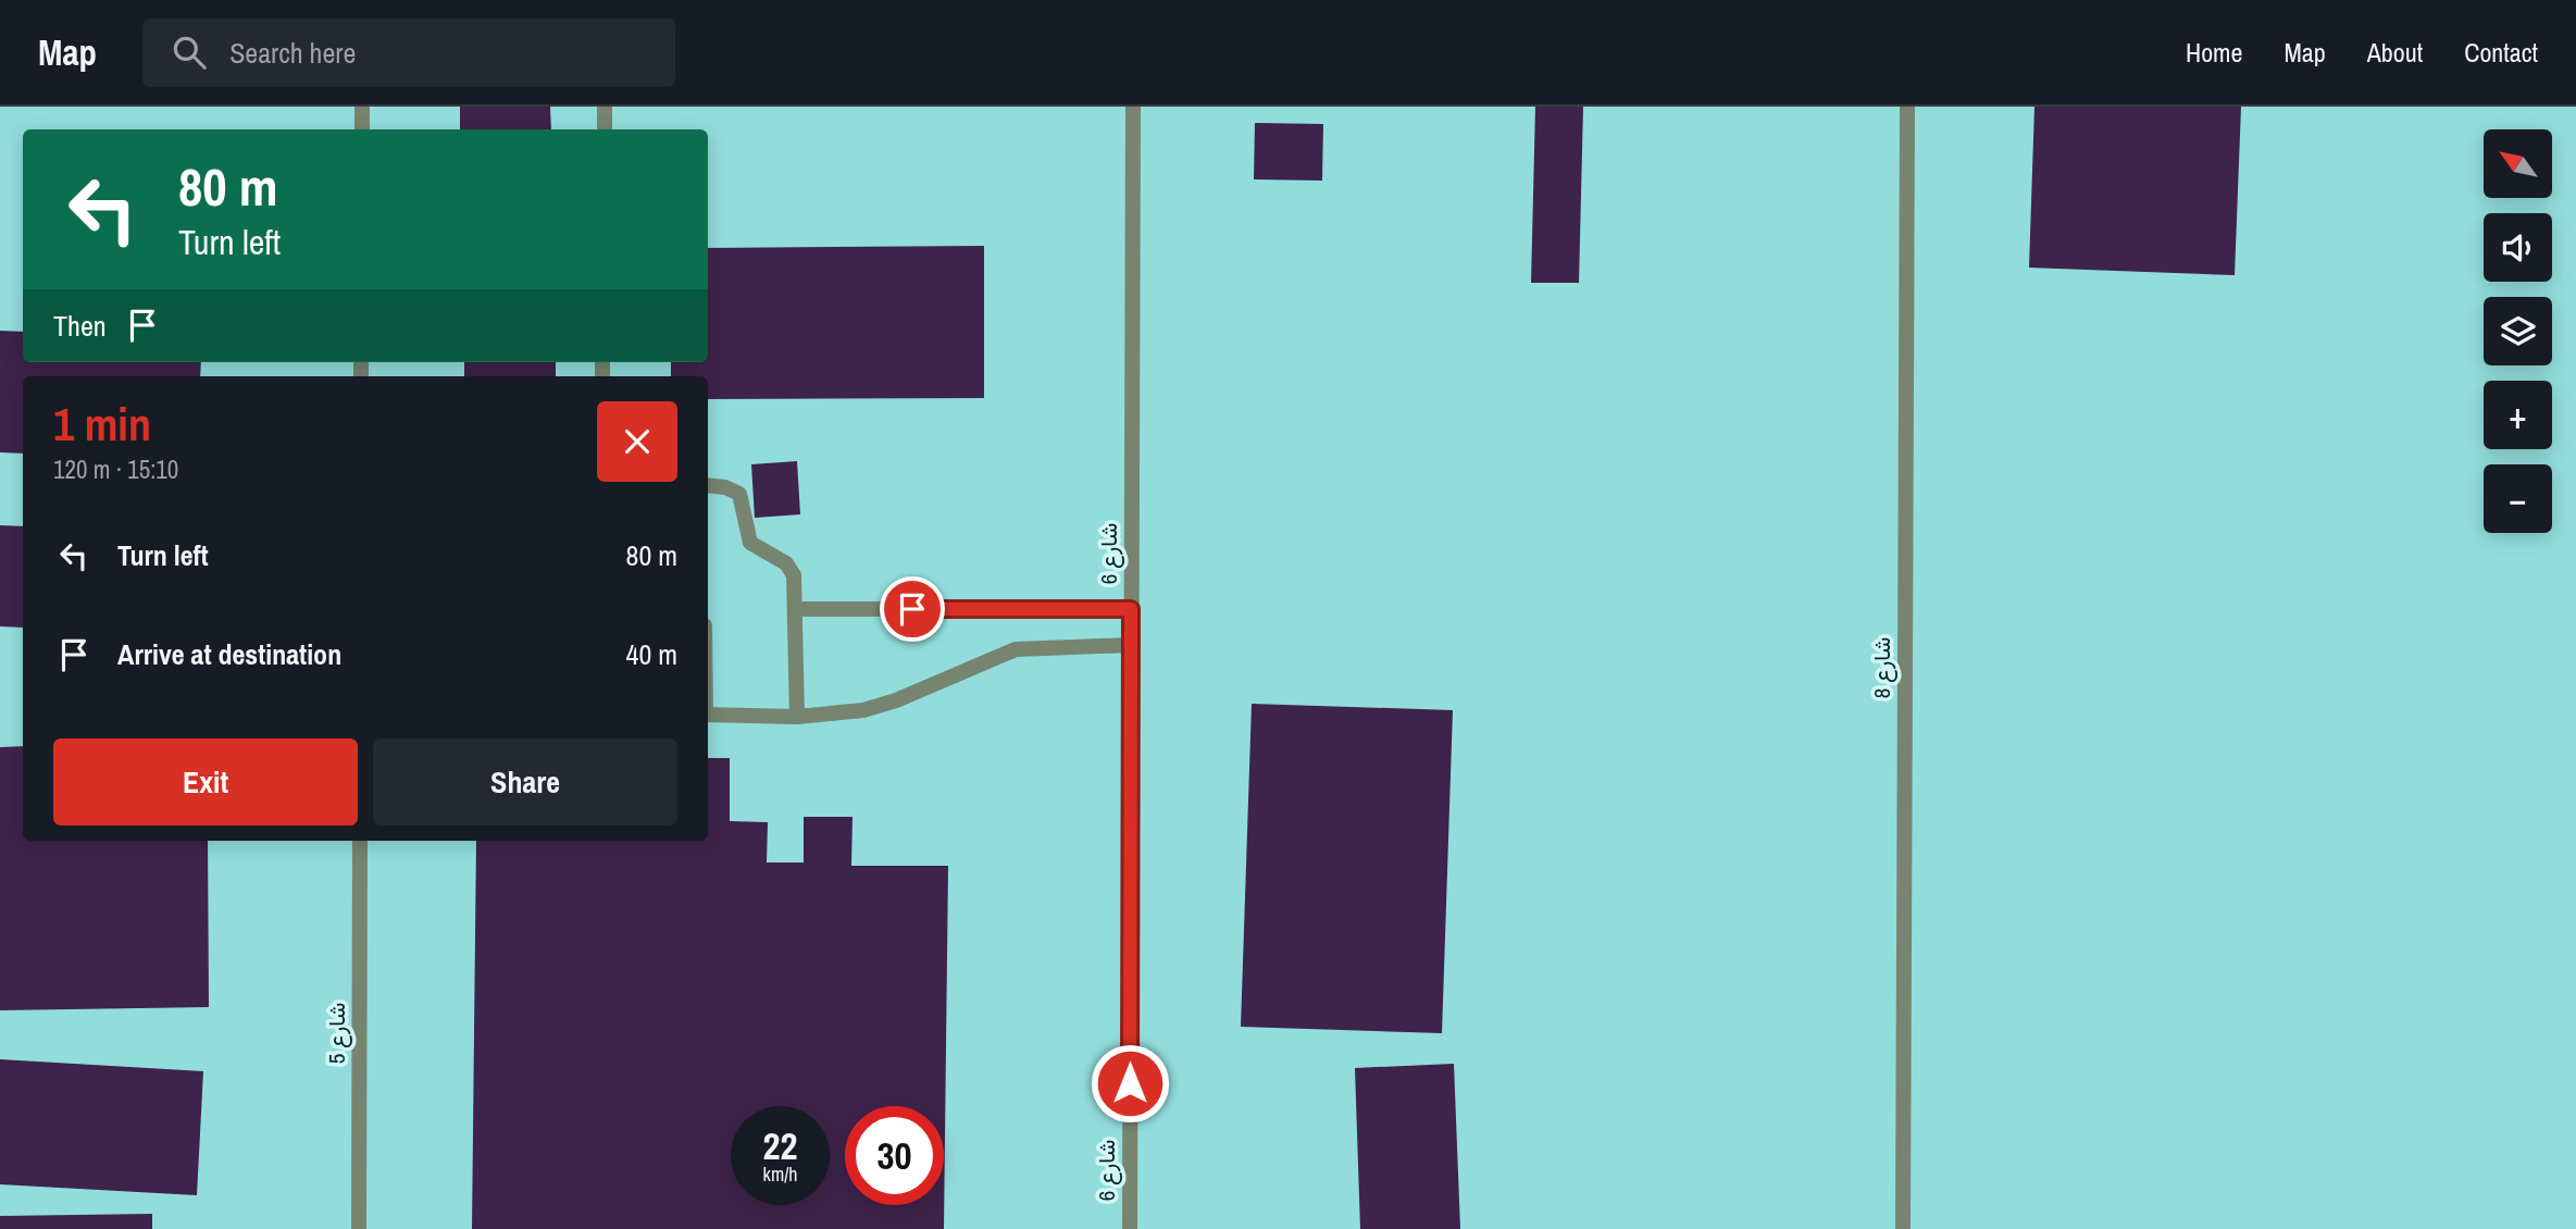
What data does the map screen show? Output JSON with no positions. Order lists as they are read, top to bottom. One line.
{"streets":{"street":["شارع 6","شارع 8","شارع 5"]},"north":"top left","page":{"header":"Map","search":"Search here","nav":["Home","Map","About","Contact"],"map_buttons":["+","−"],"turn":["80 m","Turn left"],"then":"Then","heading":["1 min","120 m · 15:10"],"list":[{"name":"Turn left","value":"80 m"},{"name":"Arrive at destination","value":"40 m"}],"buttons":["Exit","Share"],"speed":"22 km/h","limit":"30"}}
